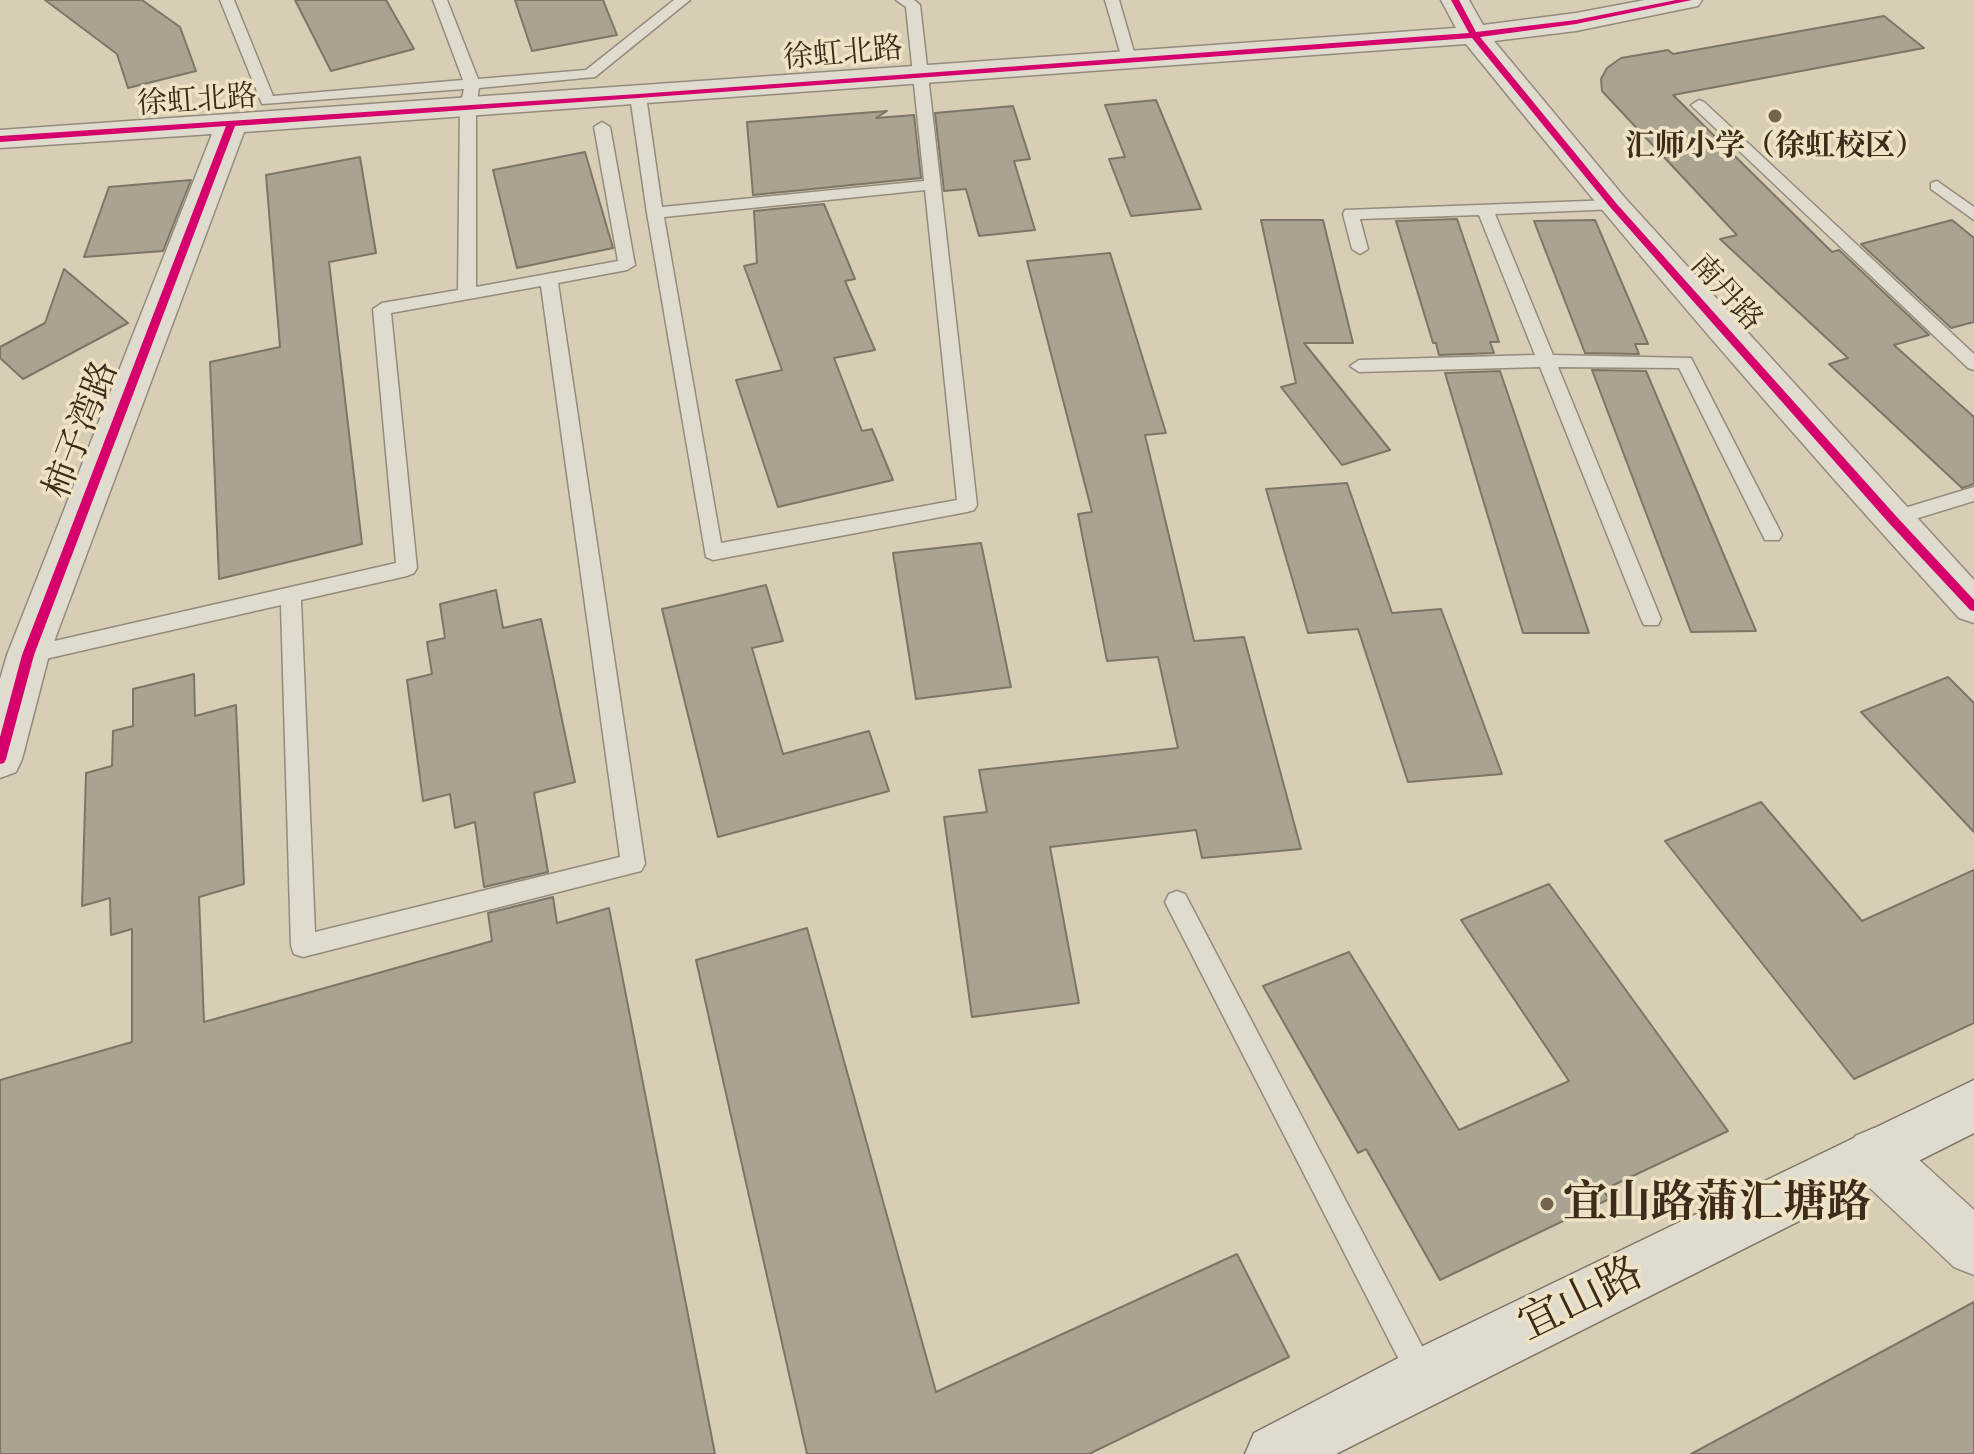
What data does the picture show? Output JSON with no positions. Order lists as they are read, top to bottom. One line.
{"streets":{"street":["徐虹北路","南丹路","柿子湾路","宜山路"]},"crossings":[["徐虹北路","南丹路"],["徐虹北路","柿子湾路"]],"places":["汇师小学（徐虹校区）","宜山路蒲汇塘路"]}
